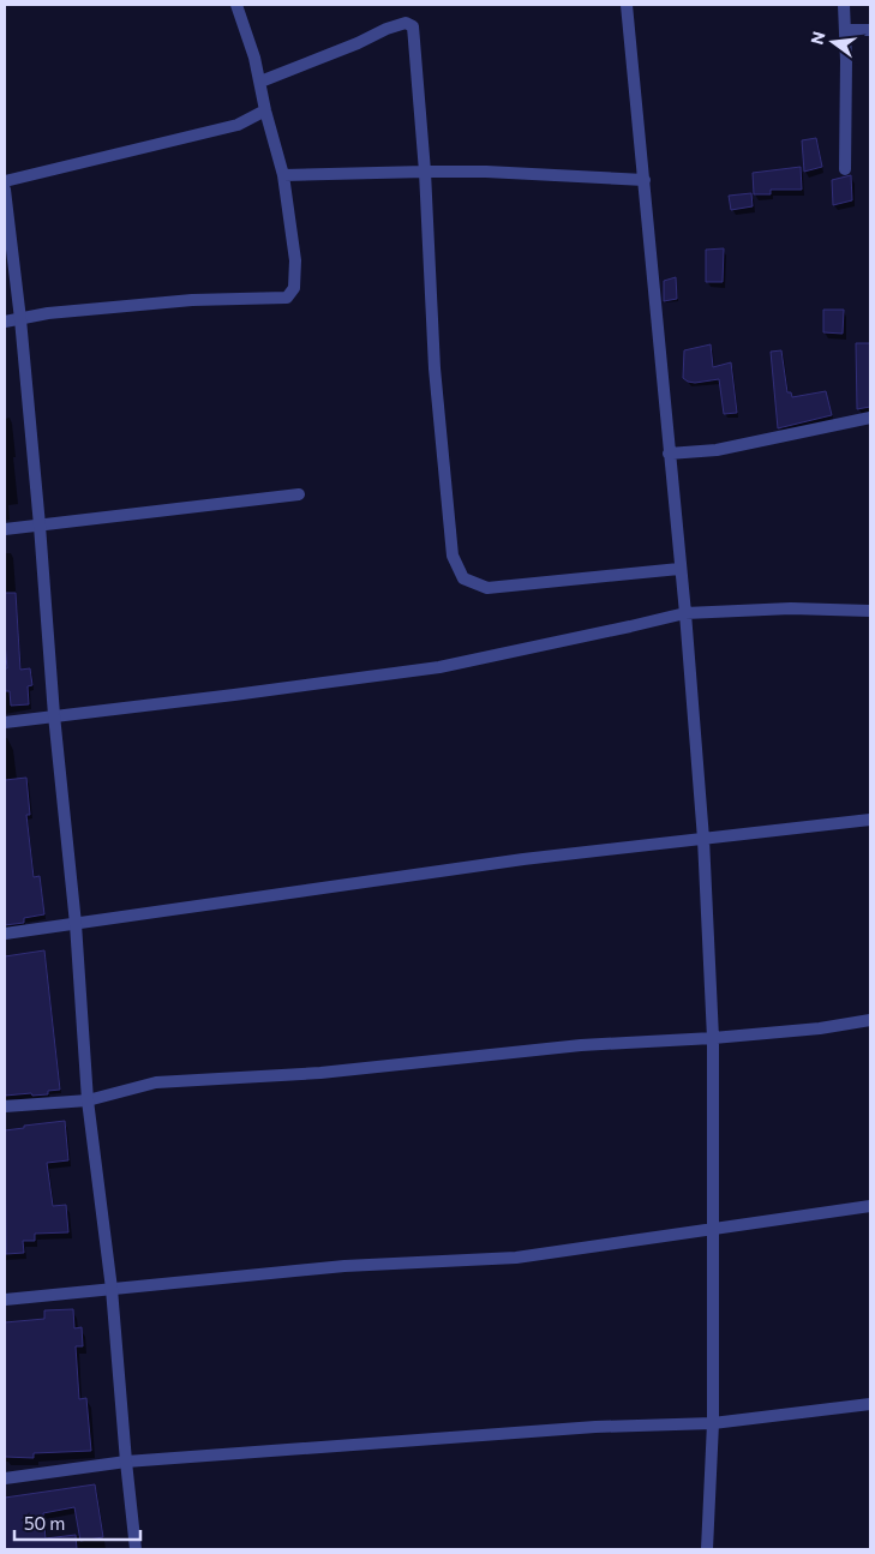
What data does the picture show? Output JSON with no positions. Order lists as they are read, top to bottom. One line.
{"scale_bar":"50 m","north":"left"}
